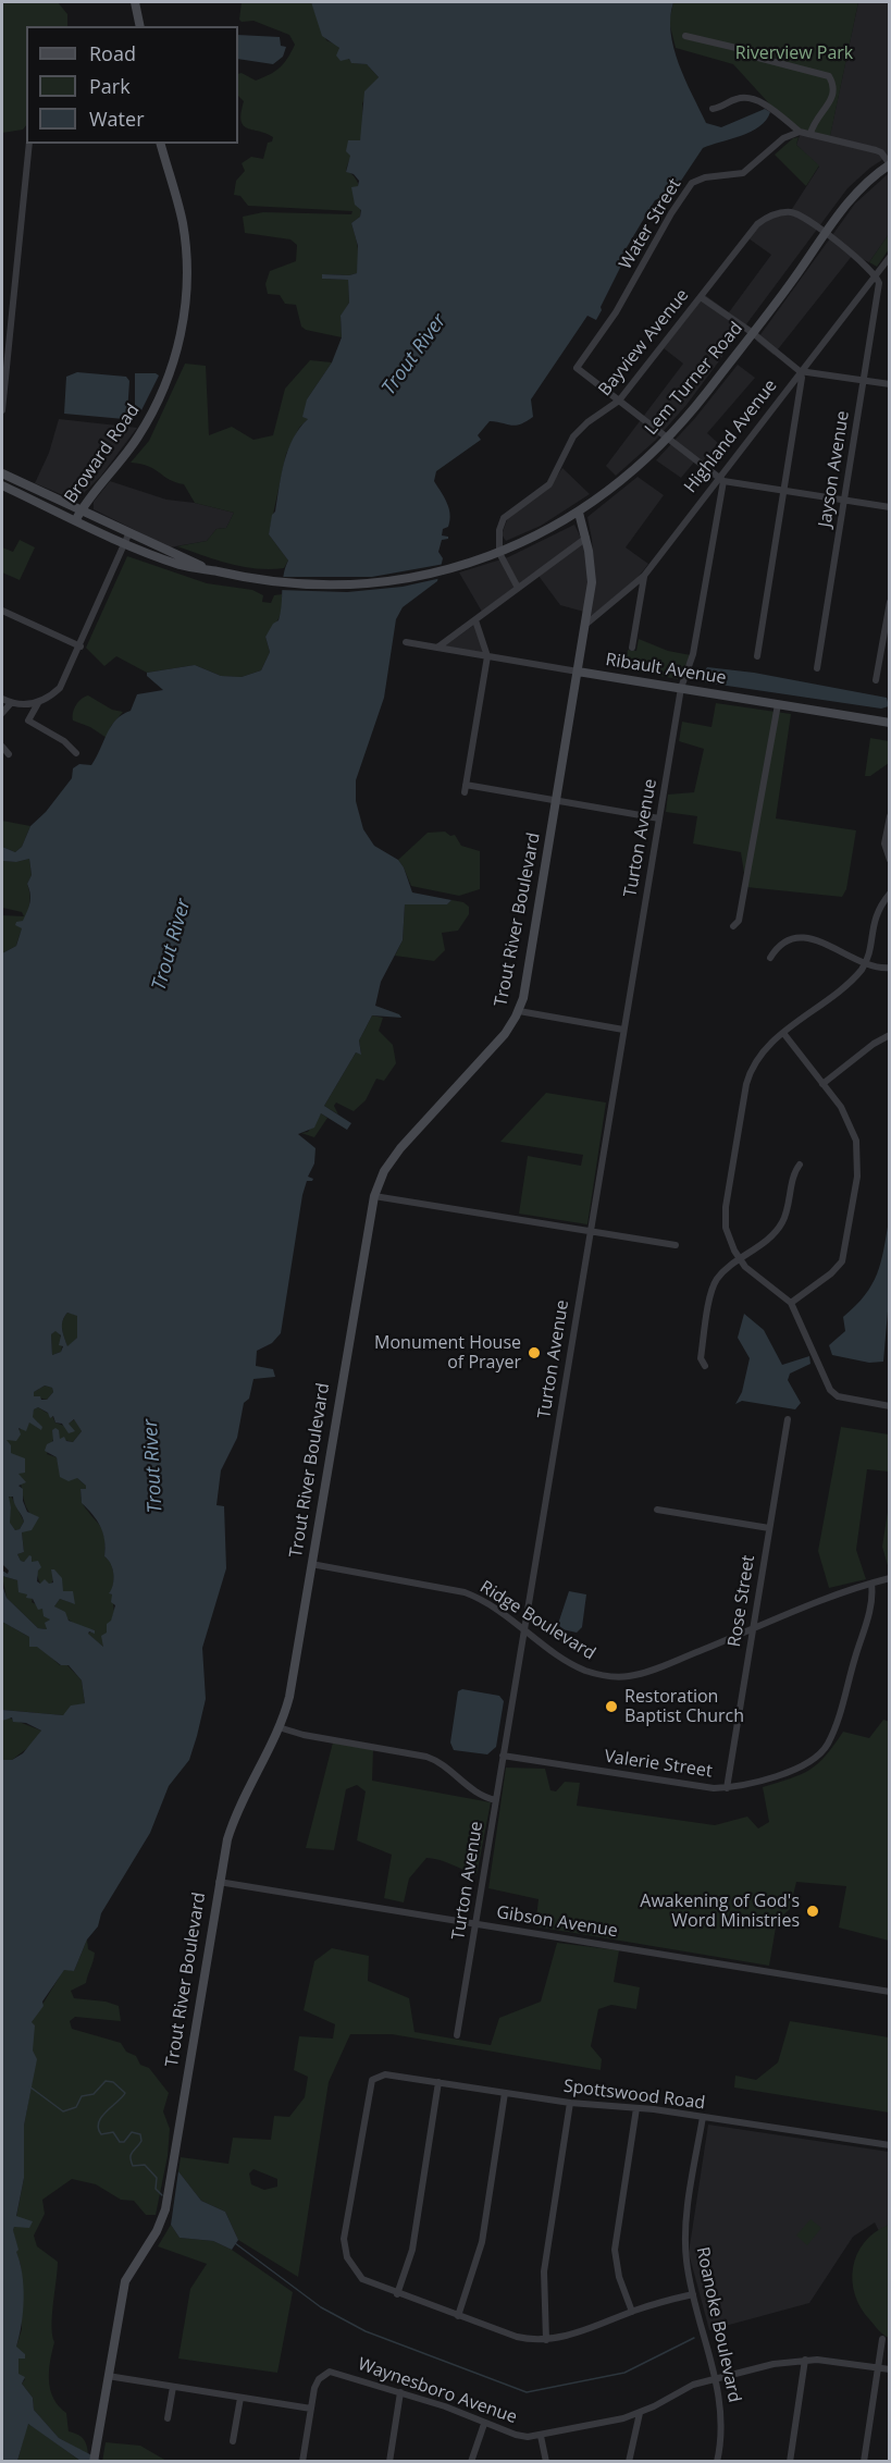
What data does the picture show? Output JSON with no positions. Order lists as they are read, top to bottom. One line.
{"streets":{"street":["Water Street","Bayview Avenue","Lem Turner Road","Highland Avenue","Broward Road","Jayson Avenue","Ribault Avenue","Turton Avenue","Trout River Boulevard","Rose Street","Ridge Boulevard","Valerie Street","Gibson Avenue","Spottswood Road","Roanoke Boulevard","Waynesboro Avenue"]},"crossings":[["Water Street","Bayview Avenue"],["Bayview Avenue","Lem Turner Road"],["Bayview Avenue","Highland Avenue"],["Bayview Avenue","Jayson Avenue"],["Lem Turner Road","Broward Road"],["Lem Turner Road","Trout River Boulevard"],["Highland Avenue","Jayson Avenue"],["Highland Avenue","Turton Avenue"],["Highland Avenue","Trout River Boulevard"],["Ribault Avenue","Turton Avenue"],["Ribault Avenue","Trout River Boulevard"],["Turton Avenue","Ridge Boulevard"],["Turton Avenue","Valerie Street"],["Turton Avenue","Gibson Avenue"],["Trout River Boulevard","Ridge Boulevard"],["Trout River Boulevard","Gibson Avenue"],["Rose Street","Ridge Boulevard"],["Rose Street","Valerie Street"],["Ridge Boulevard","Valerie Street"],["Spottswood Road","Roanoke Boulevard"],["Roanoke Boulevard","Waynesboro Avenue"]],"water":["Trout River"],"parks":["Riverview Park"],"places":["Monument House of Prayer","Restoration Baptist Church","Awakening of God's Word Ministries"],"legend":["Road","Park","Water"]}
